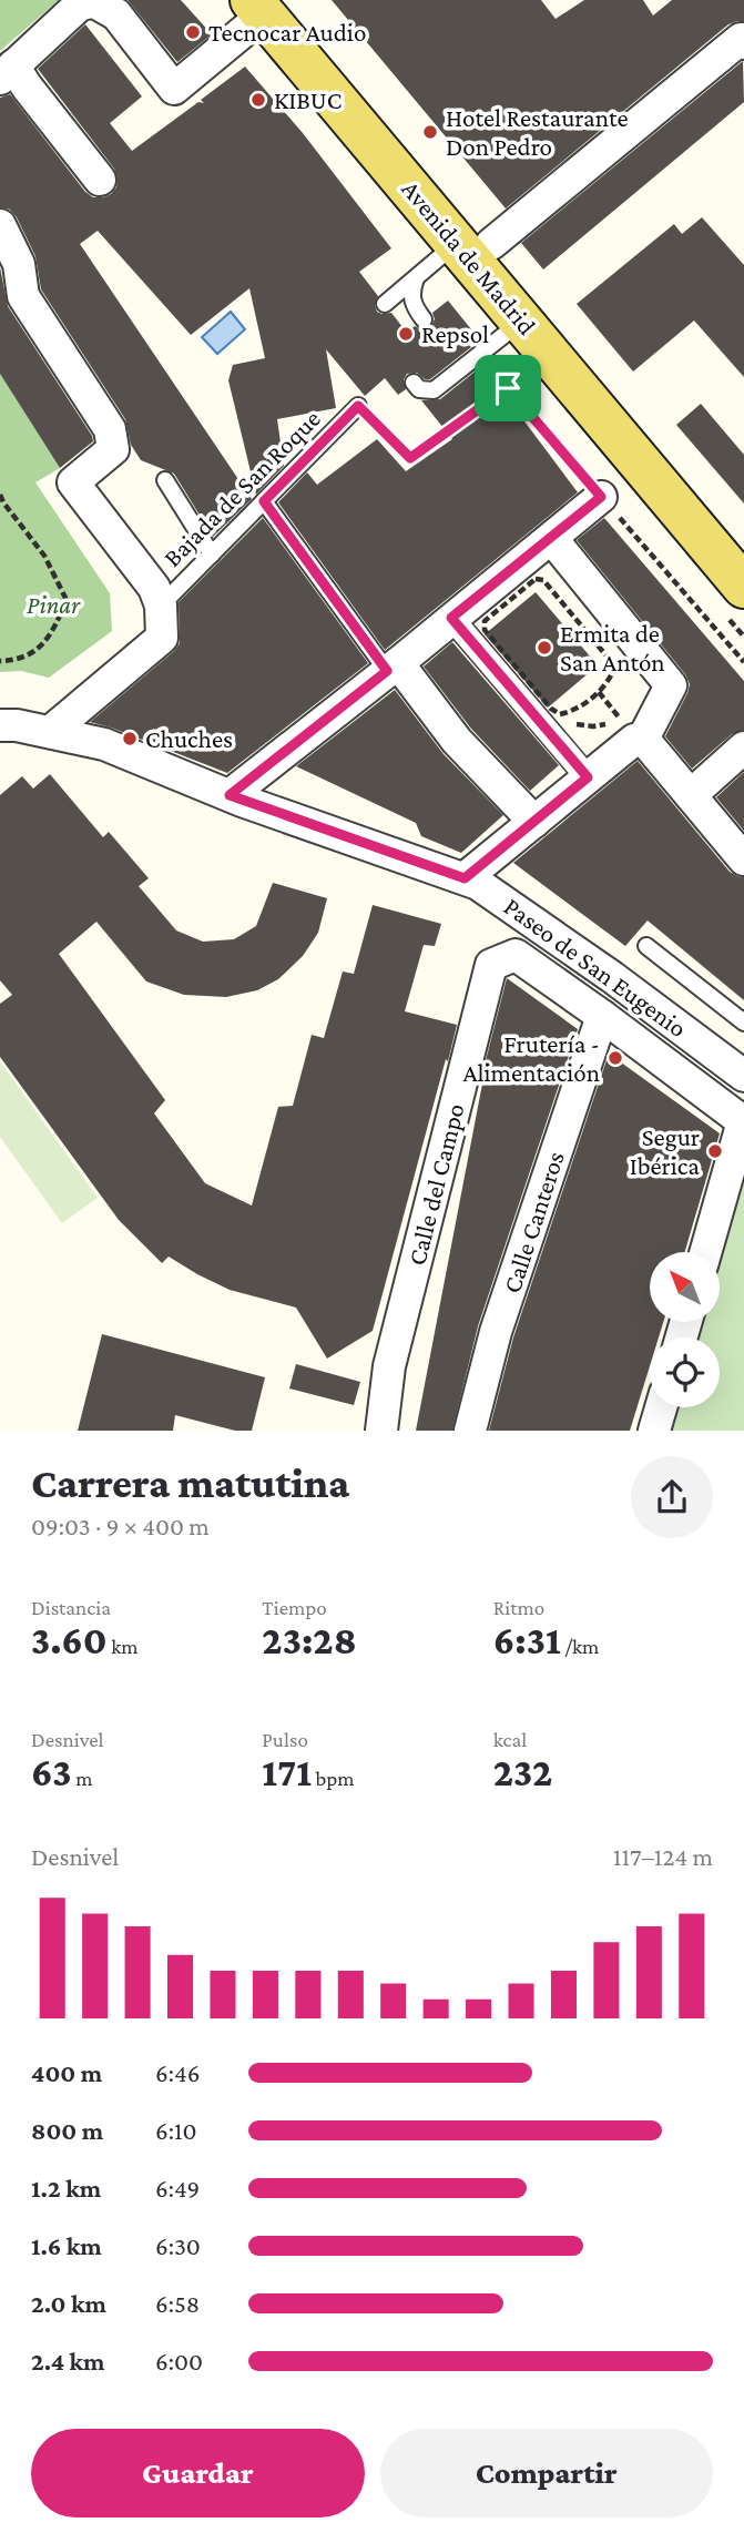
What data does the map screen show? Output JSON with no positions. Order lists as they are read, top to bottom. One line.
{"streets":{"main road":["Avenida de Madrid"],"street":["Paseo de San Eugenio","Calle del Campo","Calle Canteros"],"lane":["Bajada de San Roque"]},"crossings":[["Paseo de San Eugenio","Calle del Campo"],["Paseo de San Eugenio","Calle Canteros"]],"parks":["Pinar"],"places":["Tecnocar Audio","KIBUC","Hotel Restaurante Don Pedro","Repsol","Ermita de San Antón","Chuches","Frutería - Alimentación","Segur Ibérica"],"north":"top left","page":{"heading":["Carrera matutina","09:03 · 9 × 400 m"],"stats":[["Distancia","3.60 km"],["Tiempo","23:28"],["Ritmo","6:31 /km"],["Desnivel","63 m"],["Pulso","171 bpm"],["kcal","232"]],"chart":["Desnivel","117–124 m"],"list":[{"name":"400 m","note":"6:46"},{"name":"800 m","note":"6:10"},{"name":"1.2 km","note":"6:49"},{"name":"1.6 km","note":"6:30"},{"name":"2.0 km","note":"6:58"},{"name":"2.4 km","note":"6:00"}],"buttons":["Guardar","Compartir"]}}
